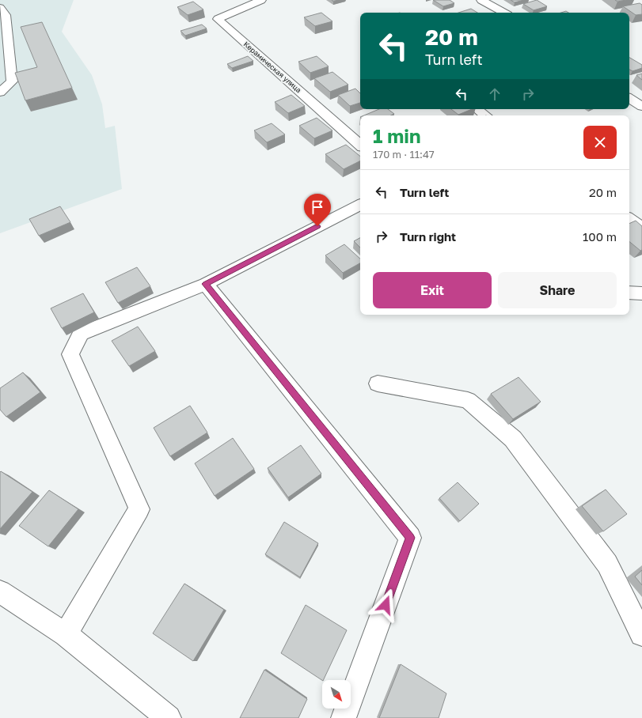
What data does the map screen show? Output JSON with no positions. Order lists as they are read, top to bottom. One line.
{"streets":{"street":["Керамическая улица"]},"north":"bottom right","page":{"turn":["20 m","Turn left"],"heading":["1 min","170 m · 11:47"],"list":[{"name":"Turn left","value":"20 m"},{"name":"Turn right","value":"100 m"}],"buttons":["Exit","Share"]}}
